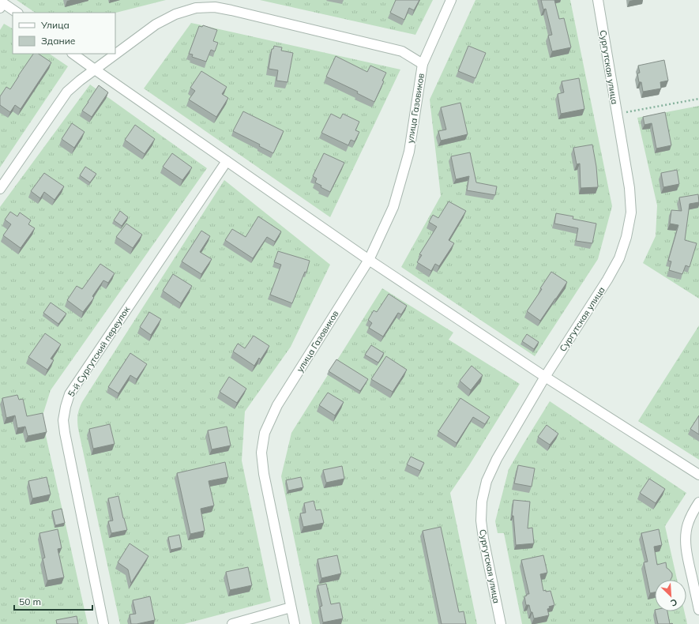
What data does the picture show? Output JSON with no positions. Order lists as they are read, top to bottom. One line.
{"streets":{"street":["Сургутская улица","улица Газовиков","5-й Сургутский переулок"]},"legend":["Улица","Здание"],"scale_bar":"50 m","north":"bottom right"}
